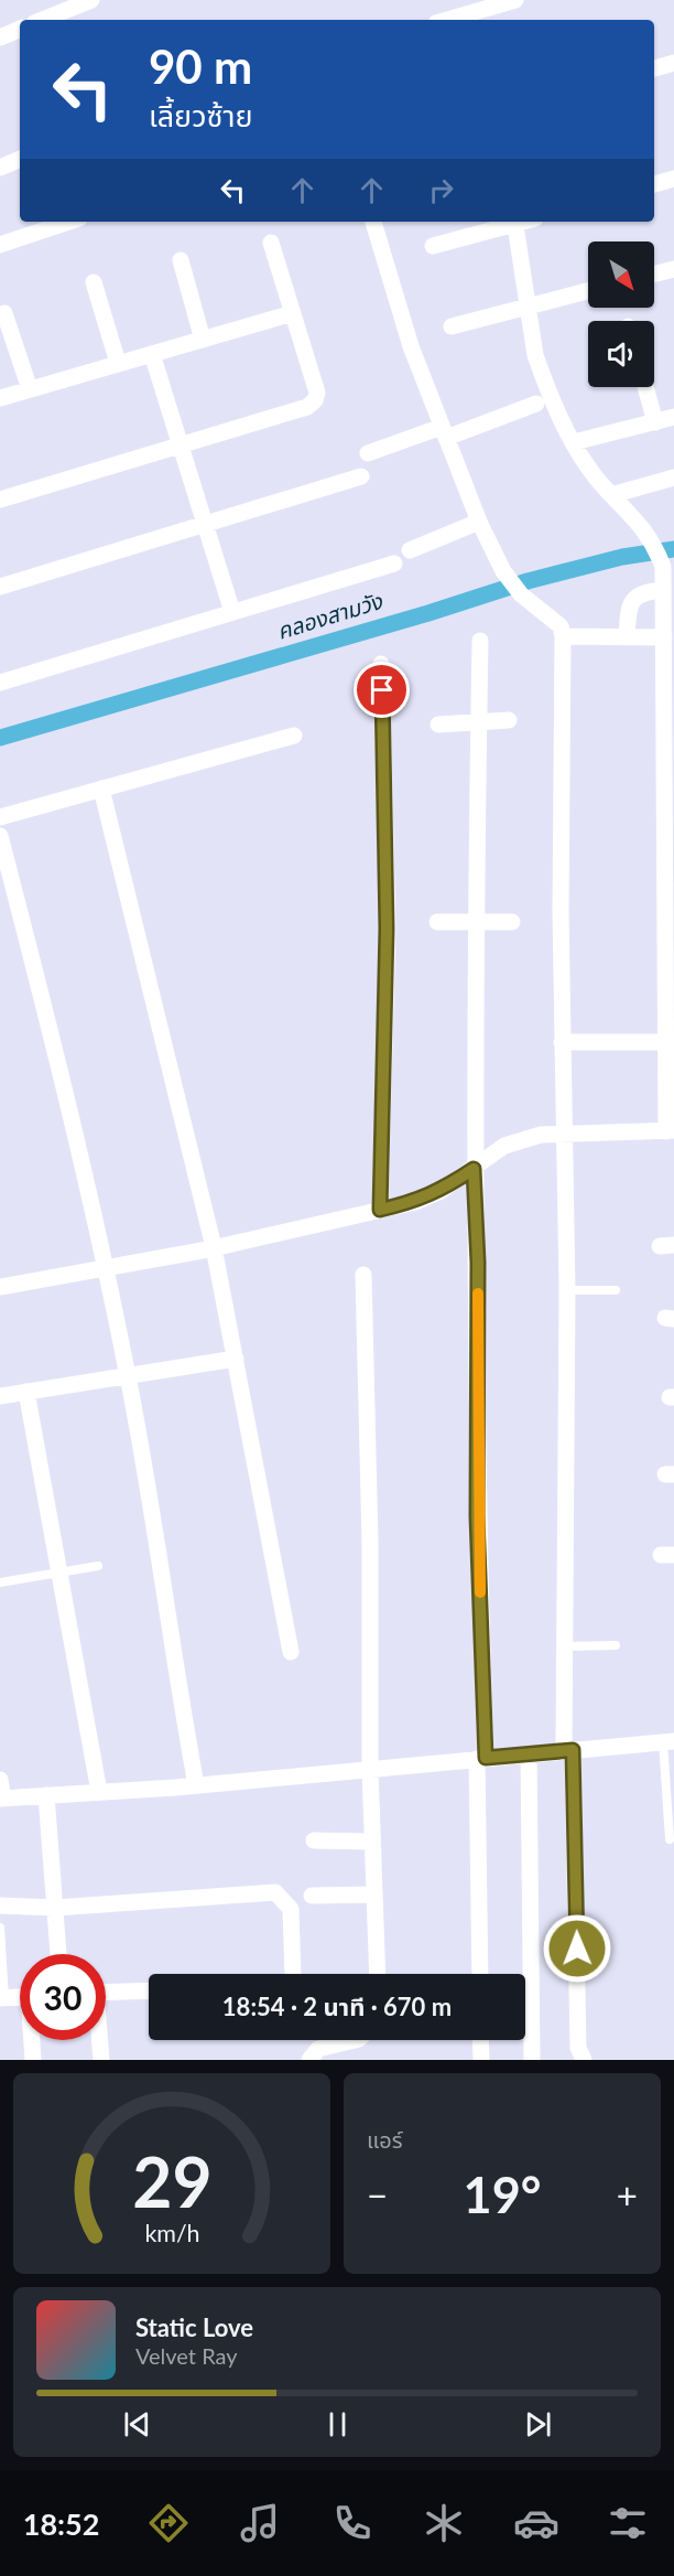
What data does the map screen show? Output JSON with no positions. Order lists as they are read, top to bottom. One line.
{"water":["คลองสามวัง"],"north":"bottom right","page":{"turn":["90 m","เลี้ยวซ้าย"],"limit":"30","trip":"18:54 · 2 นาที · 670 m","tile":"แอร์","heat":["−","19°","+"],"song":["Static Love","Velvet Ray"],"tabs":"18:52","gauge":["29","km/h"]}}
